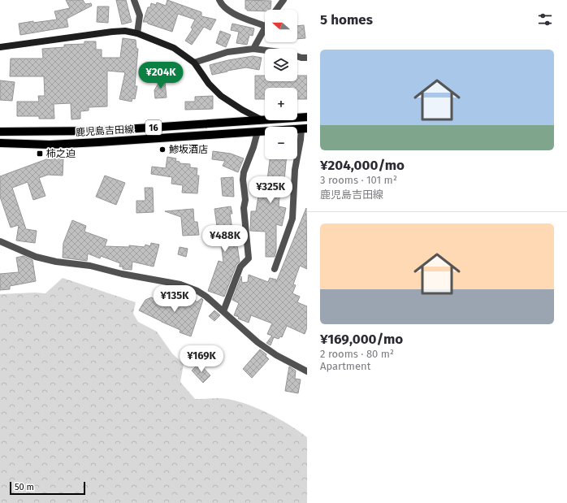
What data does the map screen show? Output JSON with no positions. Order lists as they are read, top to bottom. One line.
{"streets":{"main road":["16","鹿児島吉田線"]},"places":{"other":["鯵坂酒店"],"transit":["柿之迫"]},"scale_bar":"50 m","north":"left","page":{"heading":"5 homes","map_buttons":["+","−"],"list":[{"name":"¥204,000/mo","note":"3 rooms · 101 m² · 鹿児島吉田線"},{"name":"¥169,000/mo","note":"2 rooms · 80 m² · Apartment"}],"price":["¥204K","¥325K","¥488K","¥135K","¥169K"],"scale":"50 m"}}
